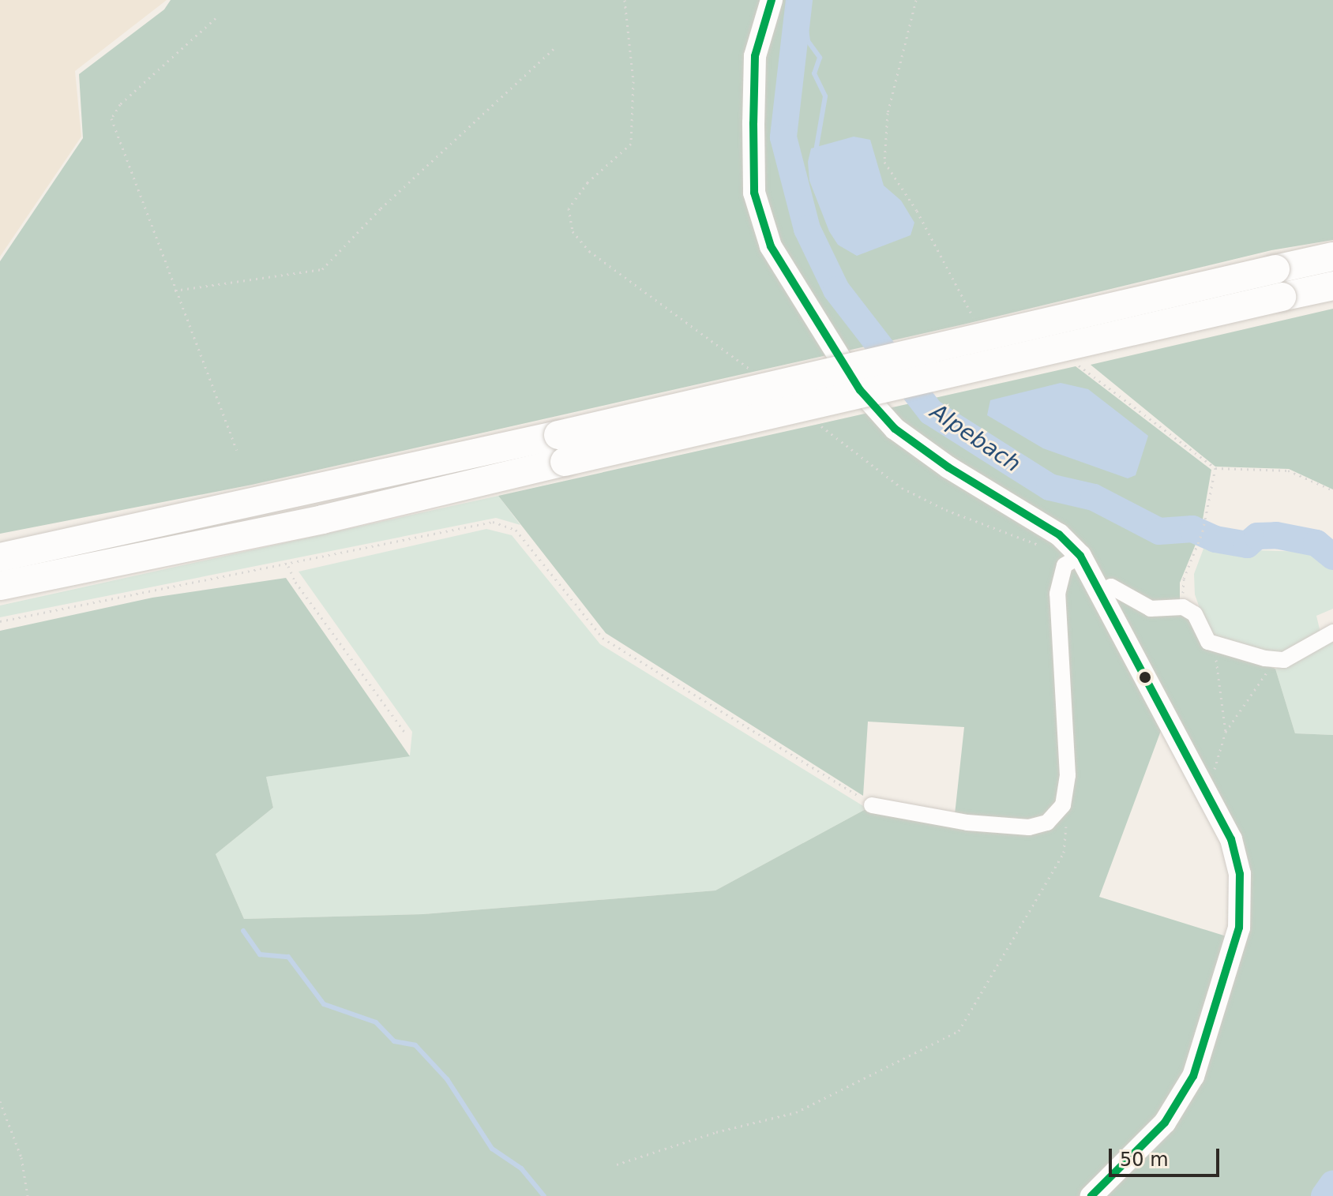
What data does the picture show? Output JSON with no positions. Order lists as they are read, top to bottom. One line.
{"water":["Alpebach"],"scale_bar":"50 m"}
